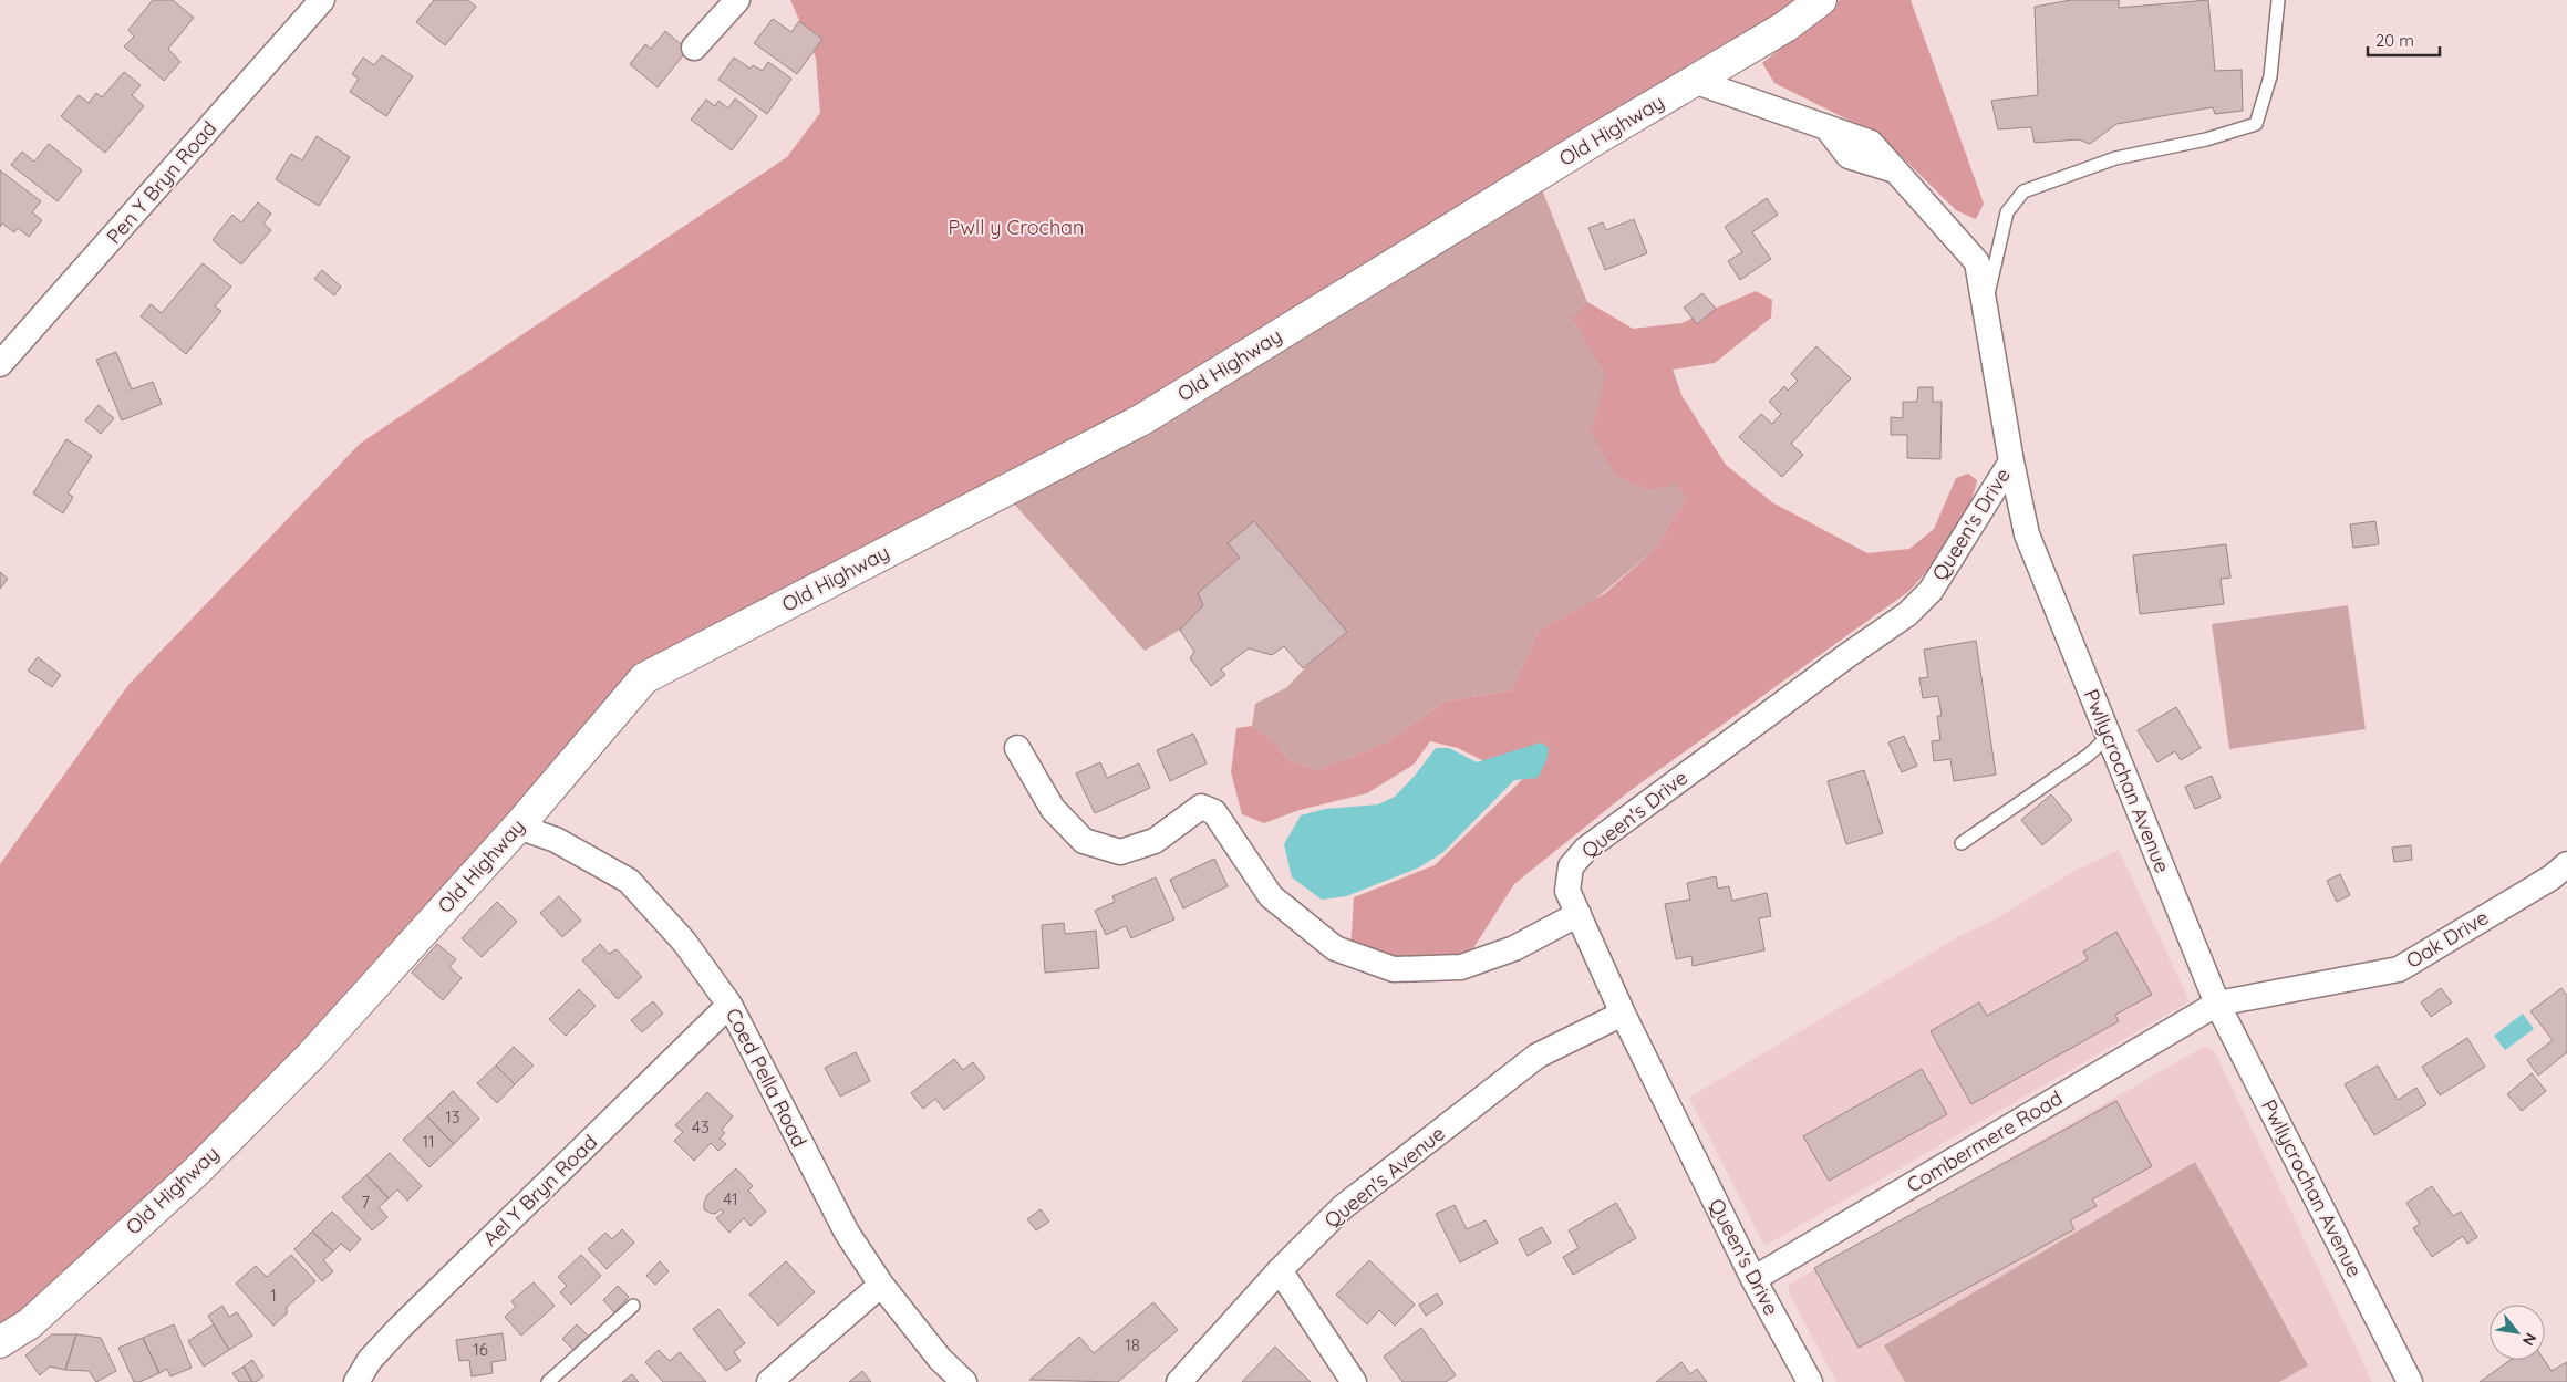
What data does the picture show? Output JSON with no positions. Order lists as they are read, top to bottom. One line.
{"streets":{"street":["Old Highway","Pen Y Bryn Road","Queen's Drive","Pwllycrochan Avenue","Oak Drive","Coed Pella Road","Combermere Road","Queen's Avenue","Ael Y Bryn Road"]},"crossings":[["Old Highway","Pwllycrochan Avenue"],["Old Highway","Coed Pella Road"],["Queen's Drive","Pwllycrochan Avenue"],["Queen's Drive","Combermere Road"],["Queen's Drive","Queen's Avenue"],["Pwllycrochan Avenue","Oak Drive"],["Pwllycrochan Avenue","Combermere Road"],["Oak Drive","Combermere Road"],["Coed Pella Road","Ael Y Bryn Road"]],"parks":["Pwll y Crochan"],"house_numbers":["13","43","11","41","7","1","18","16"],"scale_bar":"20 m","north":"bottom right"}
